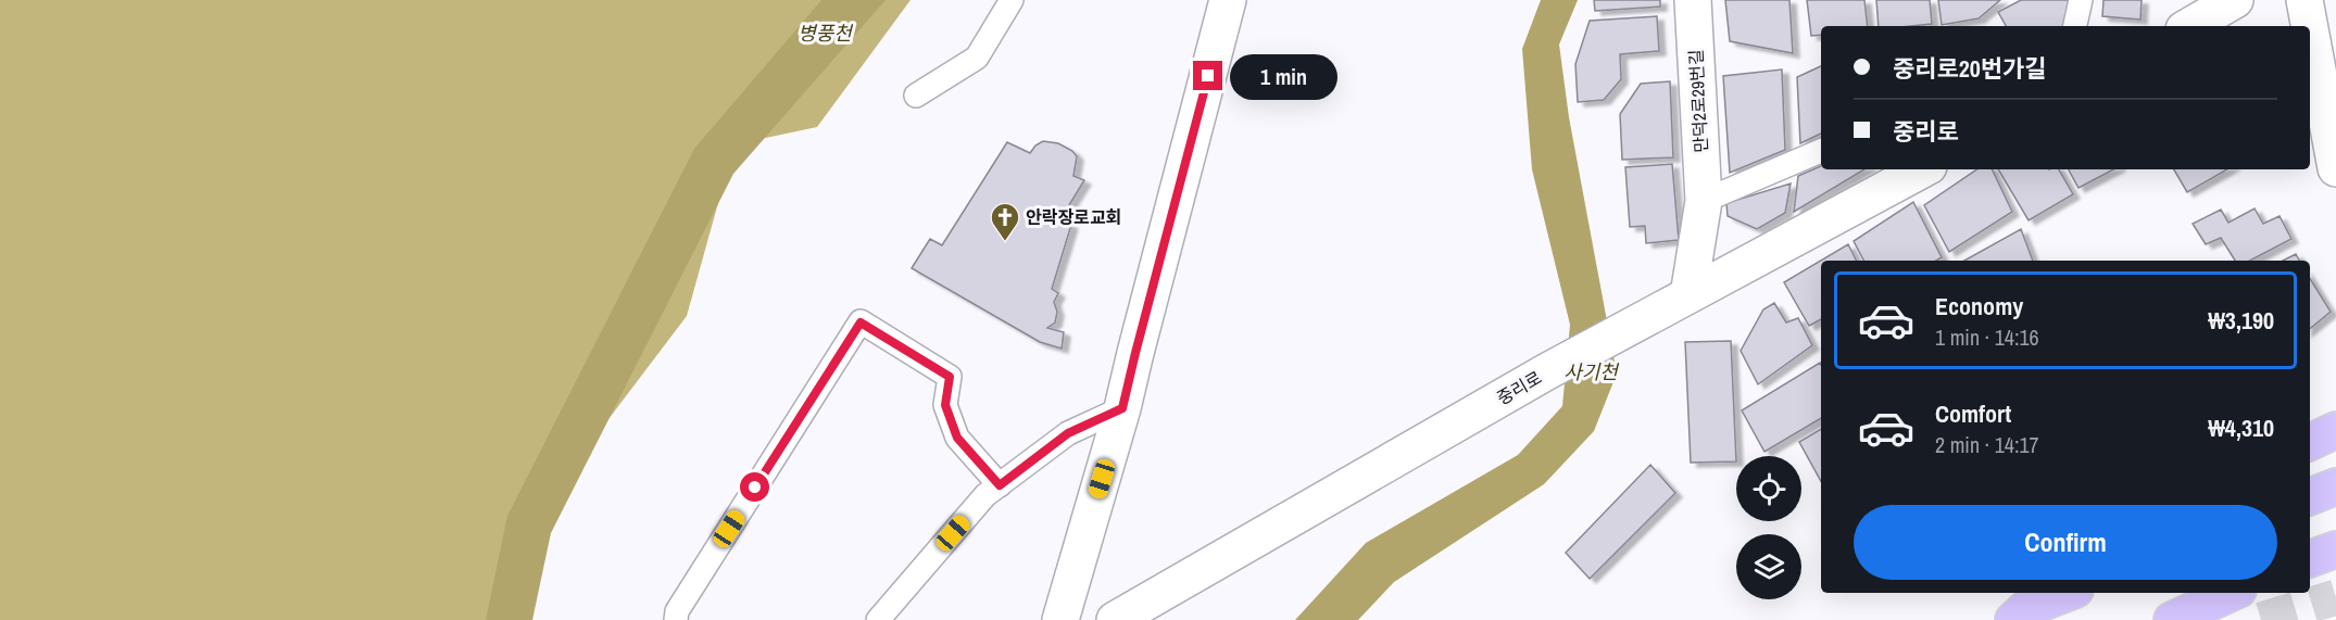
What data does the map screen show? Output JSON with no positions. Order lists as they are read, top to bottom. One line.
{"streets":{"street":["만덕2로29번길","중리로"]},"crossings":[["만덕2로29번길","중리로"]],"water":["병풍천","사기천"],"places":{"church":["안락장로교회"]},"page":{"banner":["중리로20번가길","중리로"],"bubble":"1 min","list":[{"name":"Economy","note":"1 min · 14:16","value":"₩3,190"},{"name":"Comfort","note":"2 min · 14:17","value":"₩4,310"}],"buttons":"Confirm"}}
